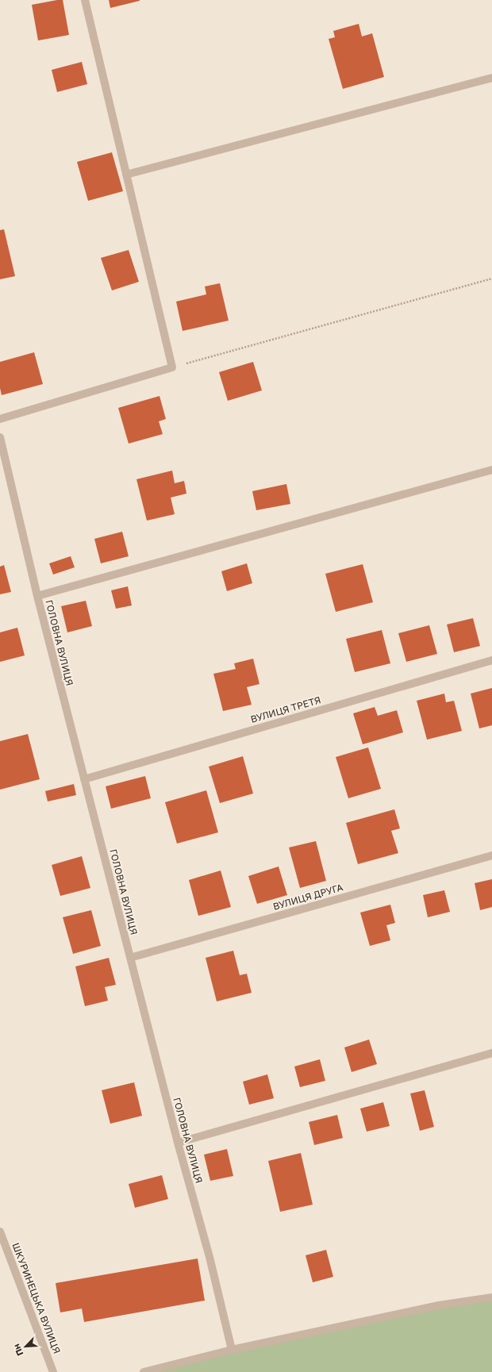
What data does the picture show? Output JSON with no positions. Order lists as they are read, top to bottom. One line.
{"streets":{"street":["ГОЛОВНА ВУЛИЦЯ","ВУЛИЦЯ ТРЕТЯ","ВУЛИЦЯ ДРУГА","ШКУРИНЕЦЬКА ВУЛИЦЯ"]},"crossings":[["ГОЛОВНА ВУЛИЦЯ","ВУЛИЦЯ ТРЕТЯ"],["ГОЛОВНА ВУЛИЦЯ","ВУЛИЦЯ ДРУГА"]],"north":"bottom left"}
